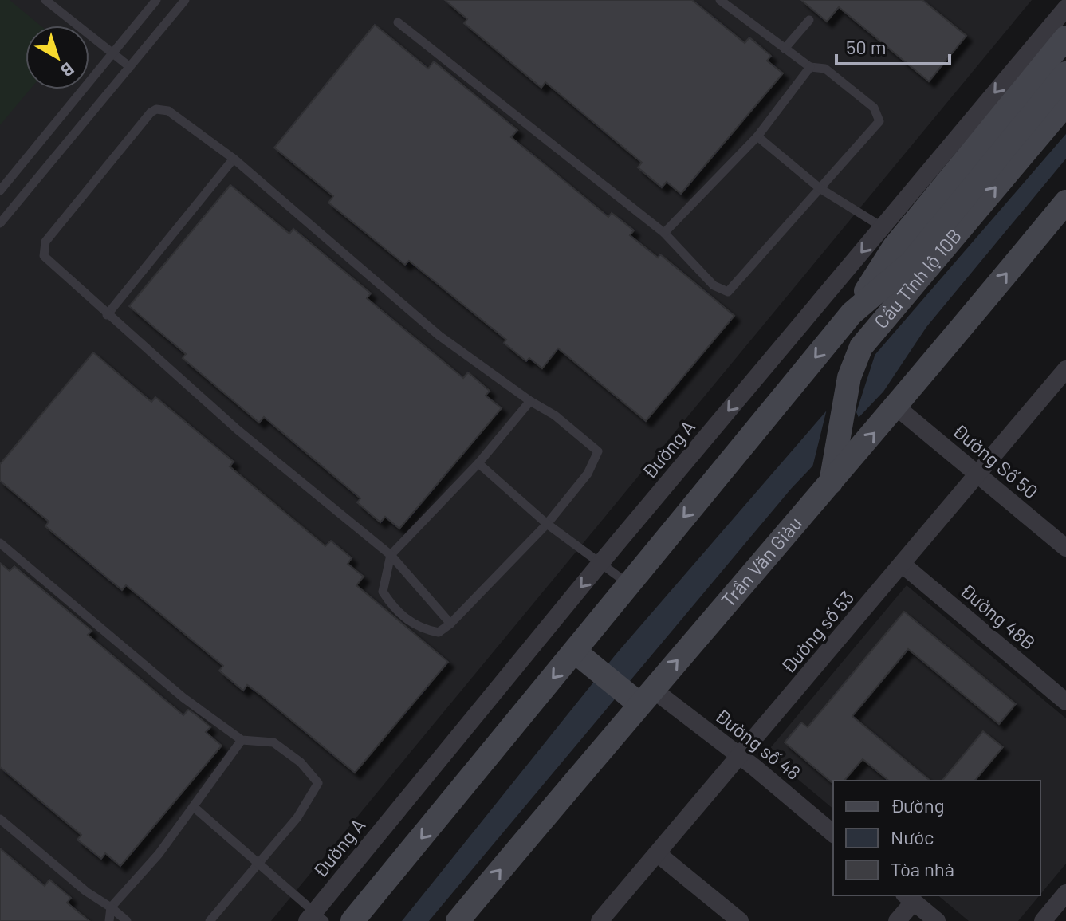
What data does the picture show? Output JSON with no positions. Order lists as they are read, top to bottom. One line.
{"streets":{"main road":["Cầu Tỉnh lộ 10B","Trần Văn Giàu"],"street":["Đường A","Đường Số 50","Đường 48B","Đường số 53","Đường số 48"]},"crossings":[["Cầu Tỉnh lộ 10B","Trần Văn Giàu"],["Đường Số 50","Trần Văn Giàu"],["Đường Số 50","Đường số 53"],["Trần Văn Giàu","Đường số 48"],["Đường 48B","Đường số 53"],["Đường số 53","Đường số 48"]],"one_way":["Đường A"],"legend":["Đường","Nước","Tòa nhà"],"scale_bar":"50 m","north":"bottom right"}
